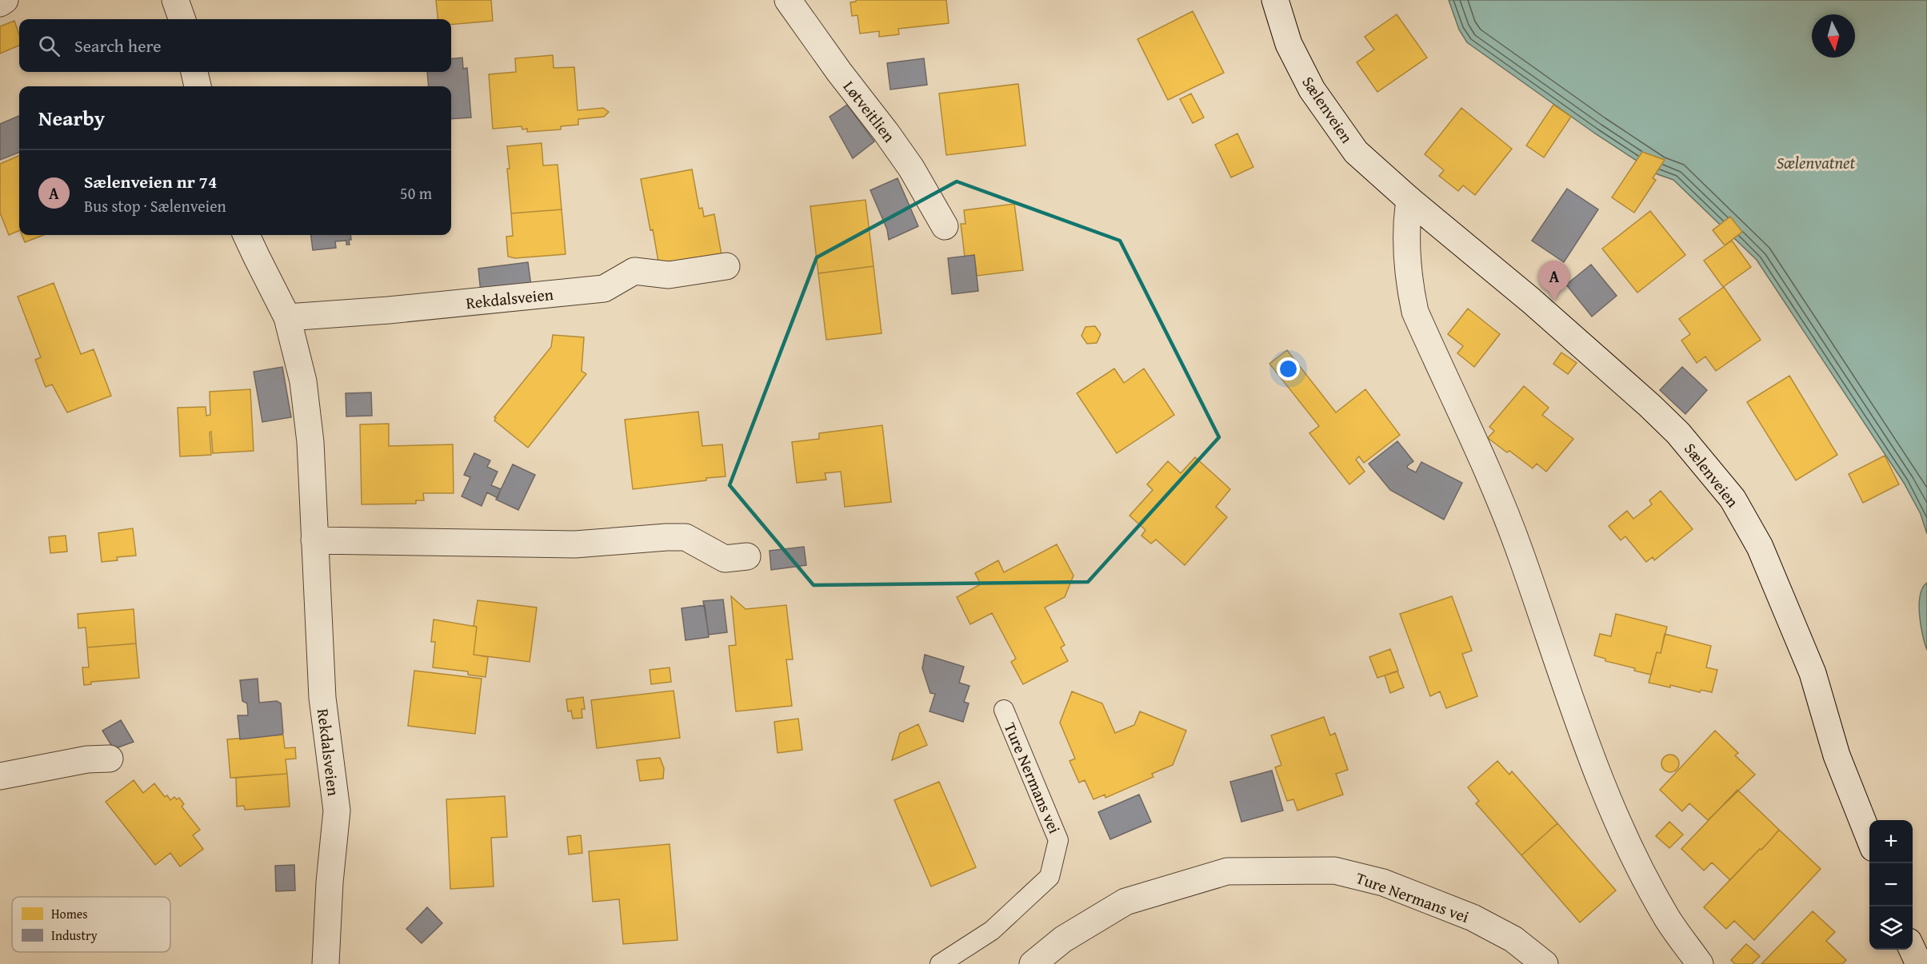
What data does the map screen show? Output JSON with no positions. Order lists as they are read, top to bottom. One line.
{"streets":{"street":["Sælenveien","Løtveitlien","Rekdalsveien","Ture Nermans vei"]},"water":["Sælenvatnet"],"legend":["Homes","Industry"],"north":"bottom","page":{"search":"Search here","heading":"Nearby","list":[{"mark":"A","name":"Sælenveien nr 74","note":"Bus stop · Sælenveien","value":"50 m"}],"pins":"A","map_buttons":["+","−"]}}
